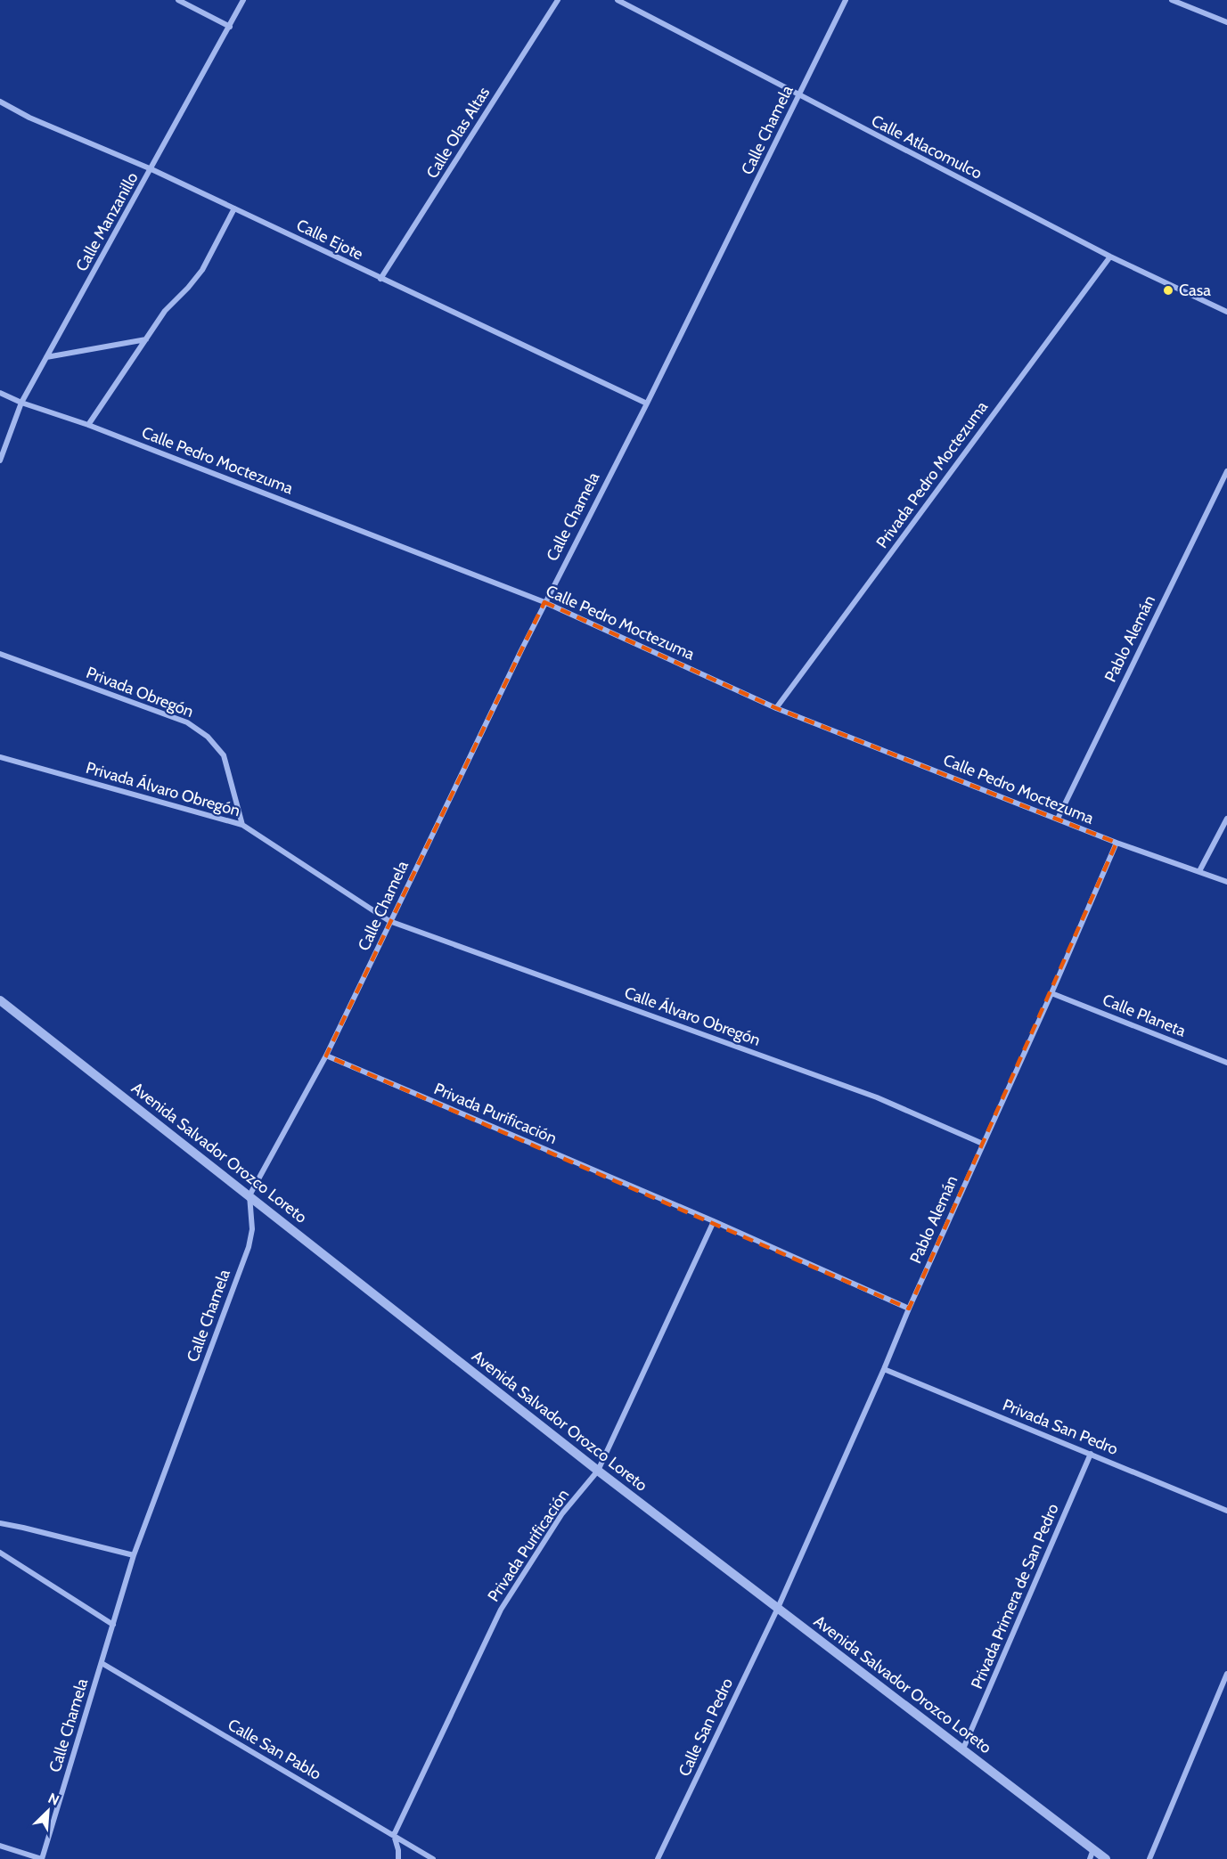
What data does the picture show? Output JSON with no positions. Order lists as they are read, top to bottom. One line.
{"streets":{"street":["Calle Chamela","Calle Olas Altas","Calle Atlacomulco","Calle Manzanillo","Calle Ejote","Calle Pedro Moctezuma","Privada Pedro Moctezuma","Pablo Alemán","Privada Obregón","Privada Álvaro Obregón","Calle Planeta","Calle Álvaro Obregón","Privada Purificación","Avenida Salvador Orozco Loreto","Privada San Pedro","Privada Primera de San Pedro","Calle San Pedro","Calle San Pablo"]},"crossings":[["Calle Chamela","Calle Atlacomulco"],["Calle Chamela","Calle Ejote"],["Calle Chamela","Calle Pedro Moctezuma"],["Calle Chamela","Privada Álvaro Obregón"],["Calle Chamela","Calle Álvaro Obregón"],["Calle Chamela","Privada Purificación"],["Calle Chamela","Avenida Salvador Orozco Loreto"],["Calle Chamela","Calle San Pablo"],["Calle Olas Altas","Calle Ejote"],["Calle Atlacomulco","Privada Pedro Moctezuma"],["Calle Manzanillo","Calle Ejote"],["Calle Manzanillo","Calle Pedro Moctezuma"],["Calle Pedro Moctezuma","Privada Pedro Moctezuma"],["Calle Pedro Moctezuma","Pablo Alemán"],["Pablo Alemán","Calle Planeta"],["Pablo Alemán","Calle Álvaro Obregón"],["Pablo Alemán","Privada Purificación"],["Pablo Alemán","Avenida Salvador Orozco Loreto"],["Pablo Alemán","Privada San Pedro"],["Pablo Alemán","Calle San Pedro"],["Privada Obregón","Privada Álvaro Obregón"],["Privada Álvaro Obregón","Calle Álvaro Obregón"],["Privada Purificación","Avenida Salvador Orozco Loreto"],["Privada Purificación","Calle San Pablo"],["Avenida Salvador Orozco Loreto","Privada Primera de San Pedro"],["Avenida Salvador Orozco Loreto","Calle San Pedro"],["Privada San Pedro","Privada Primera de San Pedro"]],"places":["Casa"],"north":"top right"}
